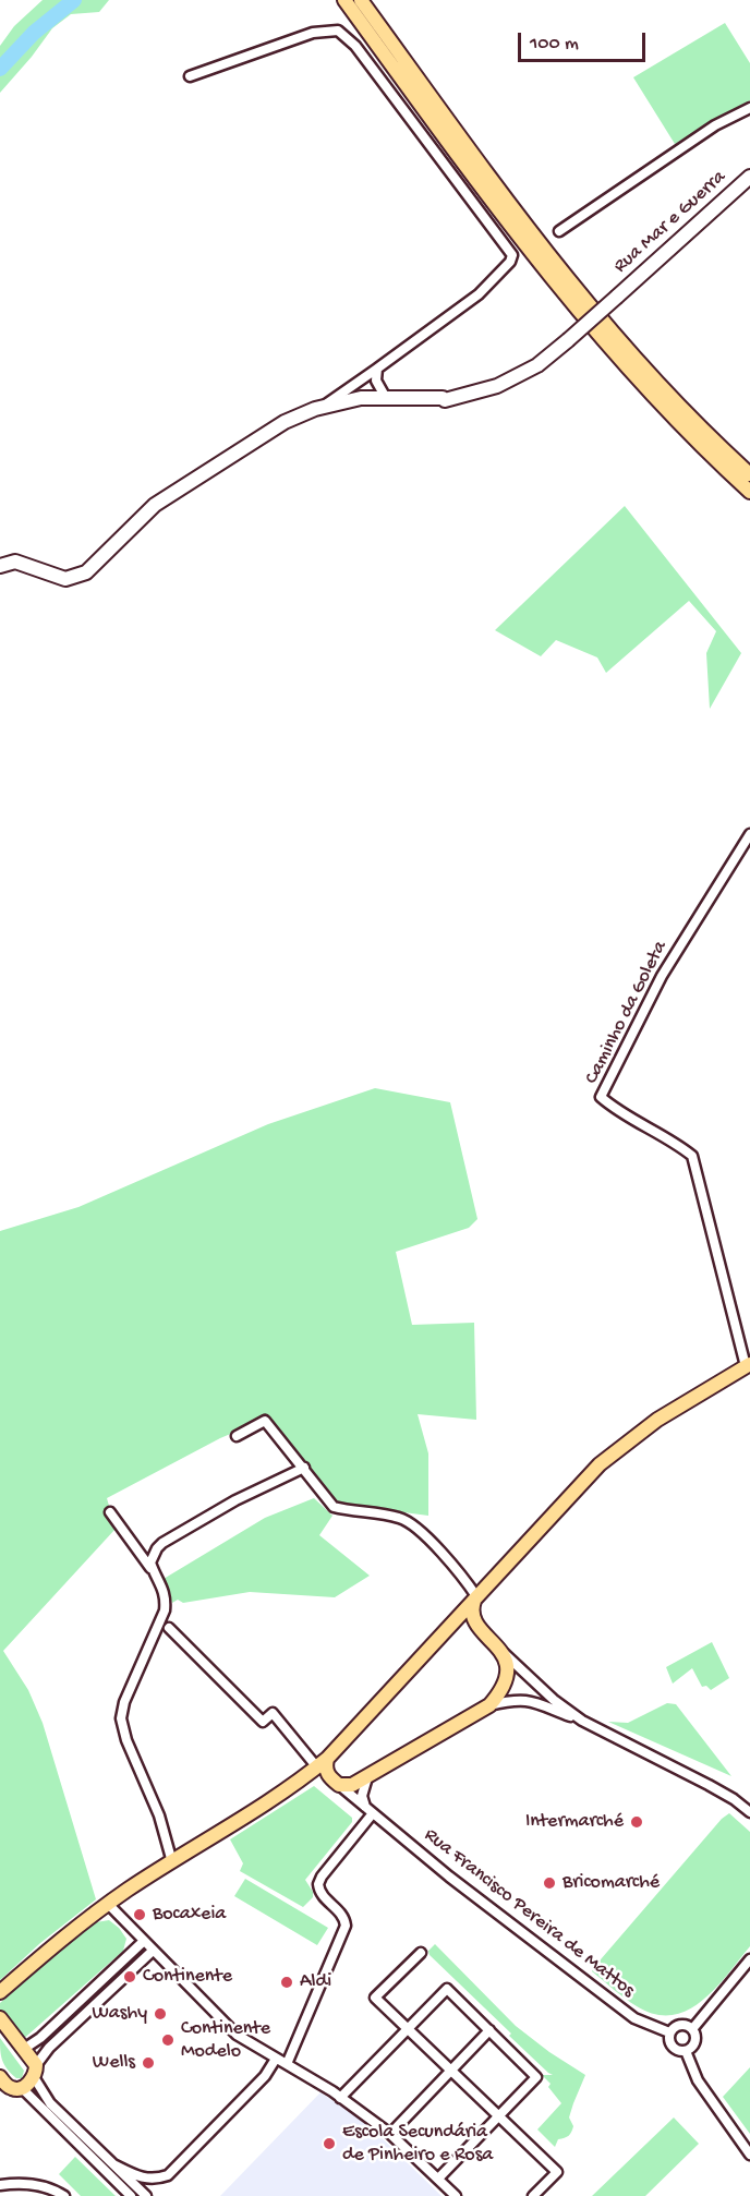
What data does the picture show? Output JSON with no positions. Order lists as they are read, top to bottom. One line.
{"streets":{"street":["Rua Mar e Guerra","Caminho da Goleta","Rua Francisco Pereira de Mattos"]},"places":["Intermarché","Bricomarché","Bocaxeia","Continente","Aldi","Washy","Continente Modelo","Wells","Escola Secundária de Pinheiro e Rosa"],"scale_bar":"100 m"}
